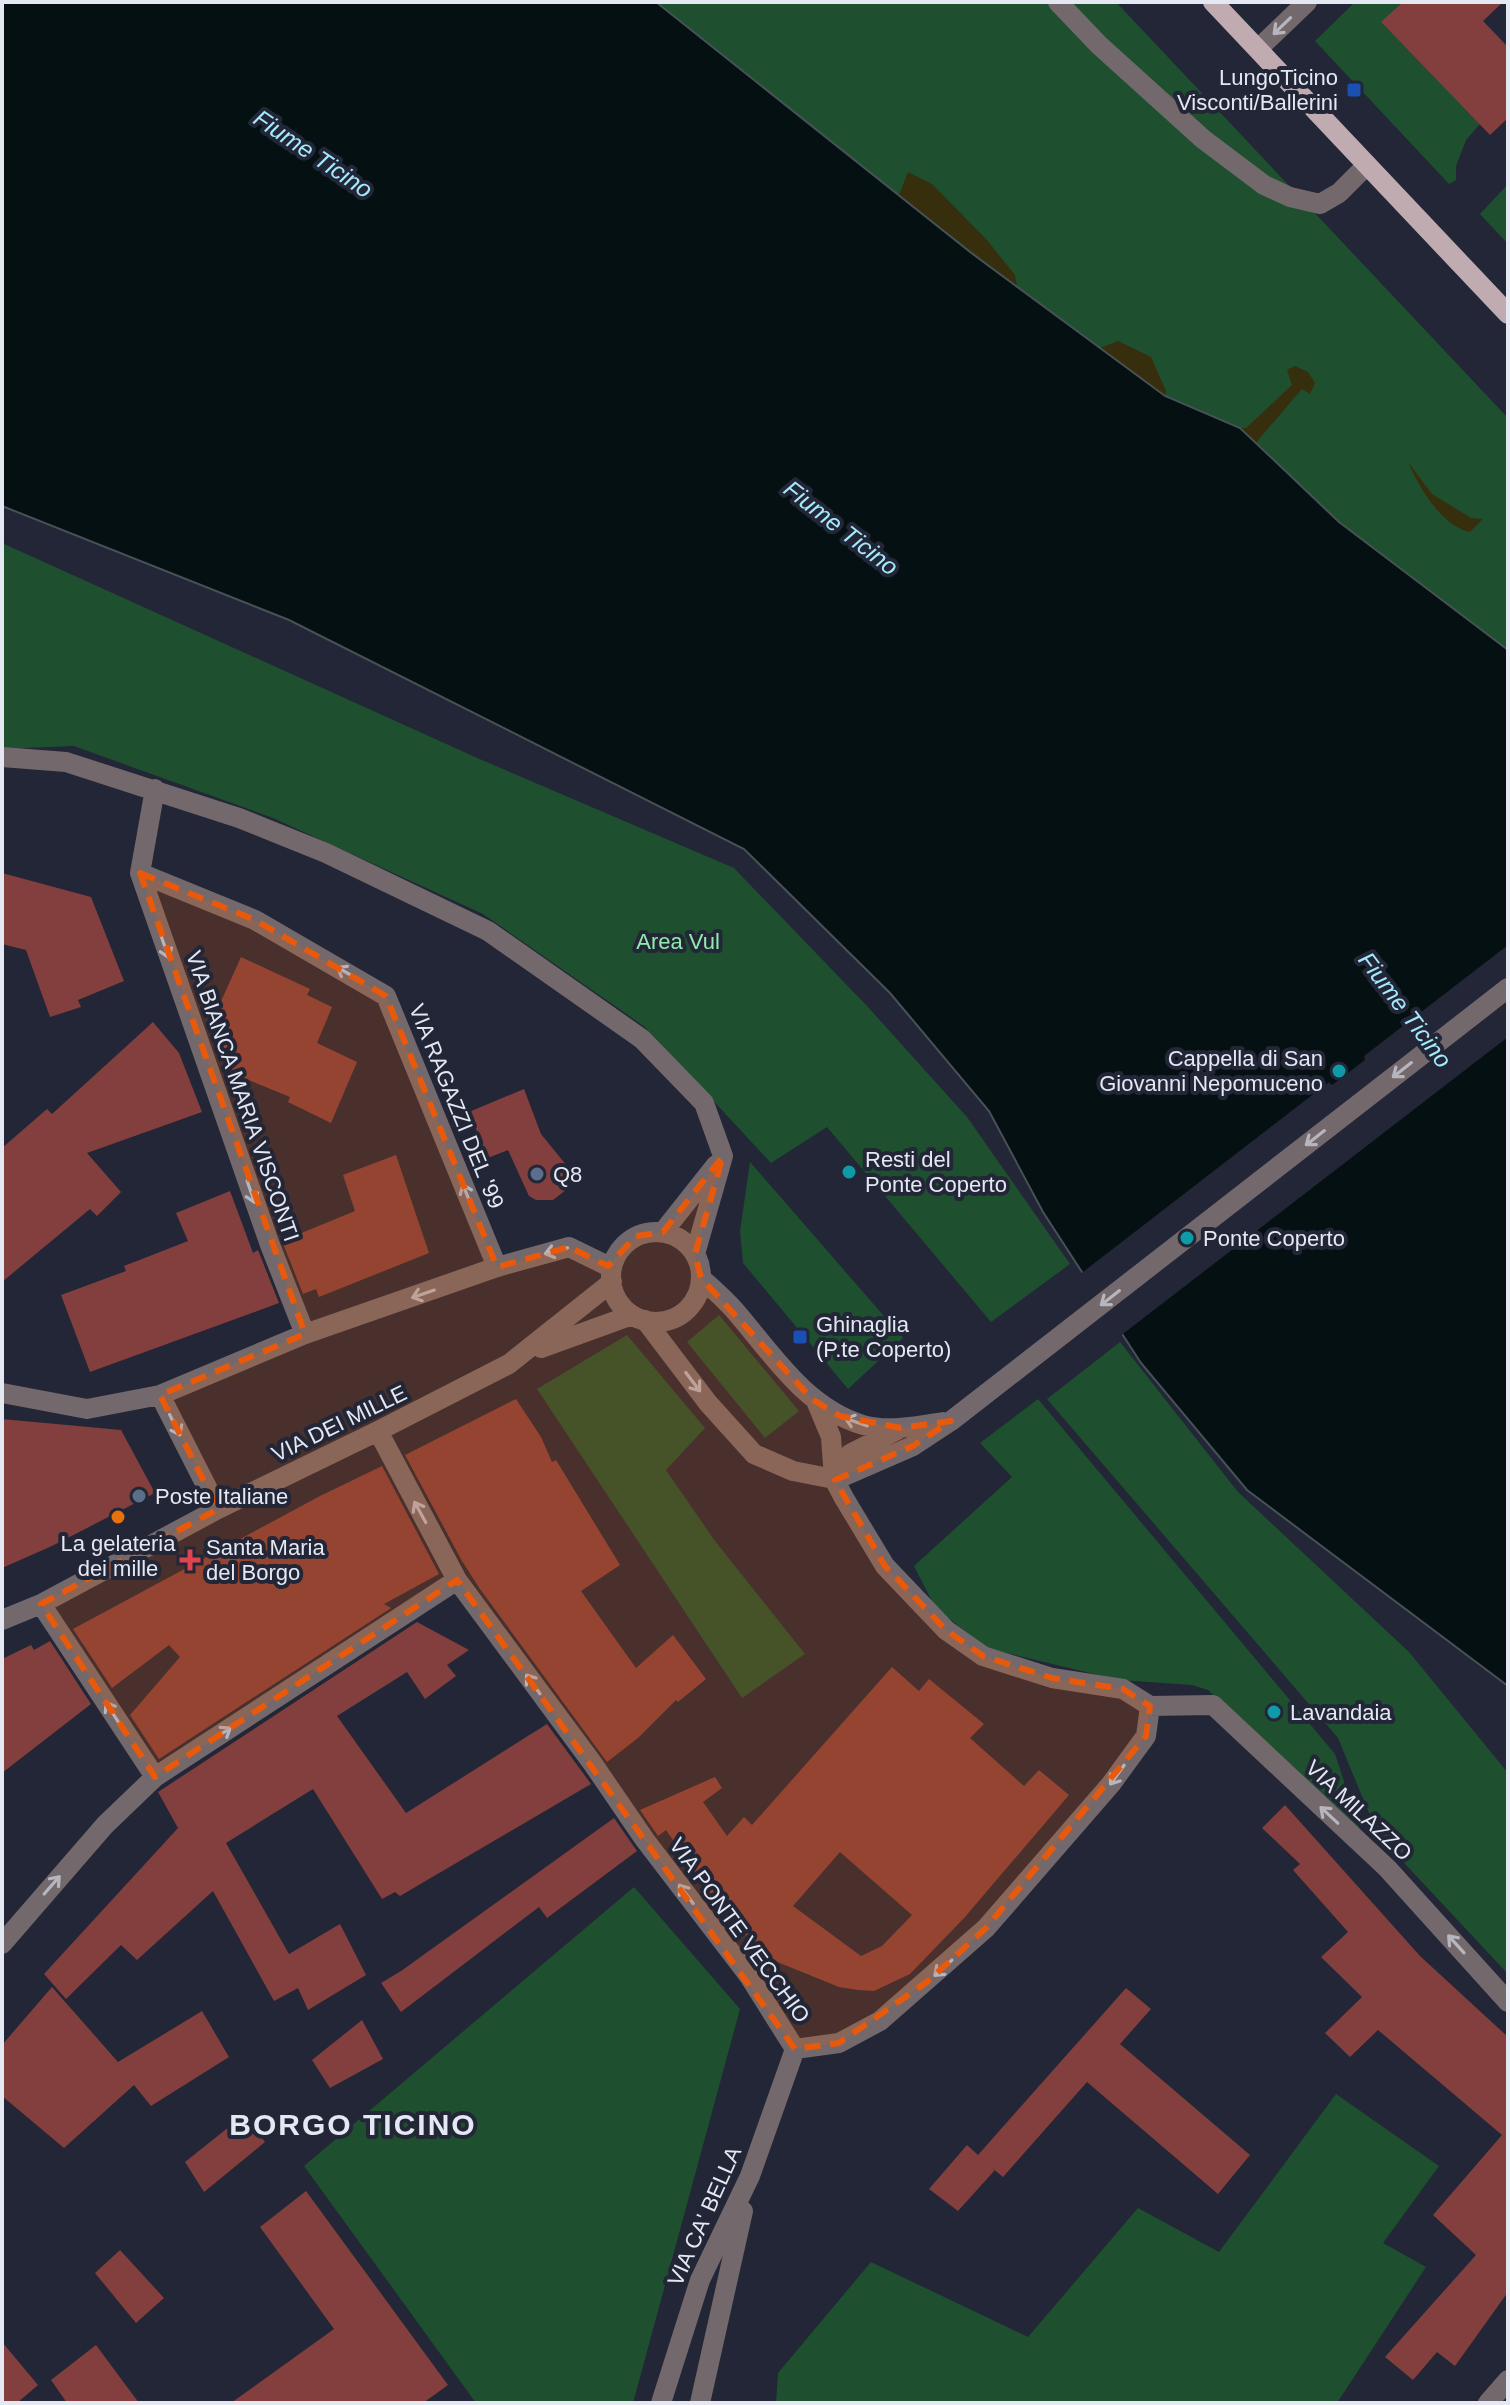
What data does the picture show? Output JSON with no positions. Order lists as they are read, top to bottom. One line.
{"streets":{"street":["VIA BIANCA MARIA VISCONTI","VIA RAGAZZI DEL '99","VIA DEI MILLE","VIA MILAZZO","VIA PONTE VECCHIO","VIA CA' BELLA"]},"crossings":[["VIA BIANCA MARIA VISCONTI","VIA RAGAZZI DEL '99"],["VIA DEI MILLE","VIA PONTE VECCHIO"],["VIA MILAZZO","VIA PONTE VECCHIO"],["VIA PONTE VECCHIO","VIA CA' BELLA"]],"one_way":["VIA BIANCA MARIA VISCONTI","VIA MILAZZO"],"districts":["BORGO TICINO"],"water":["Fiume Ticino"],"parks":["Area Vul"],"places":{"transit":["LungoTicino Visconti/Ballerini","Ghinaglia (P.te Coperto)"],"other":["Cappella di San Giovanni Nepomuceno","Resti del Ponte Coperto","Q8","Ponte Coperto","Poste Italiane","La gelateria dei mille","Lavandaia"],"health":["Santa Maria del Borgo"]}}
